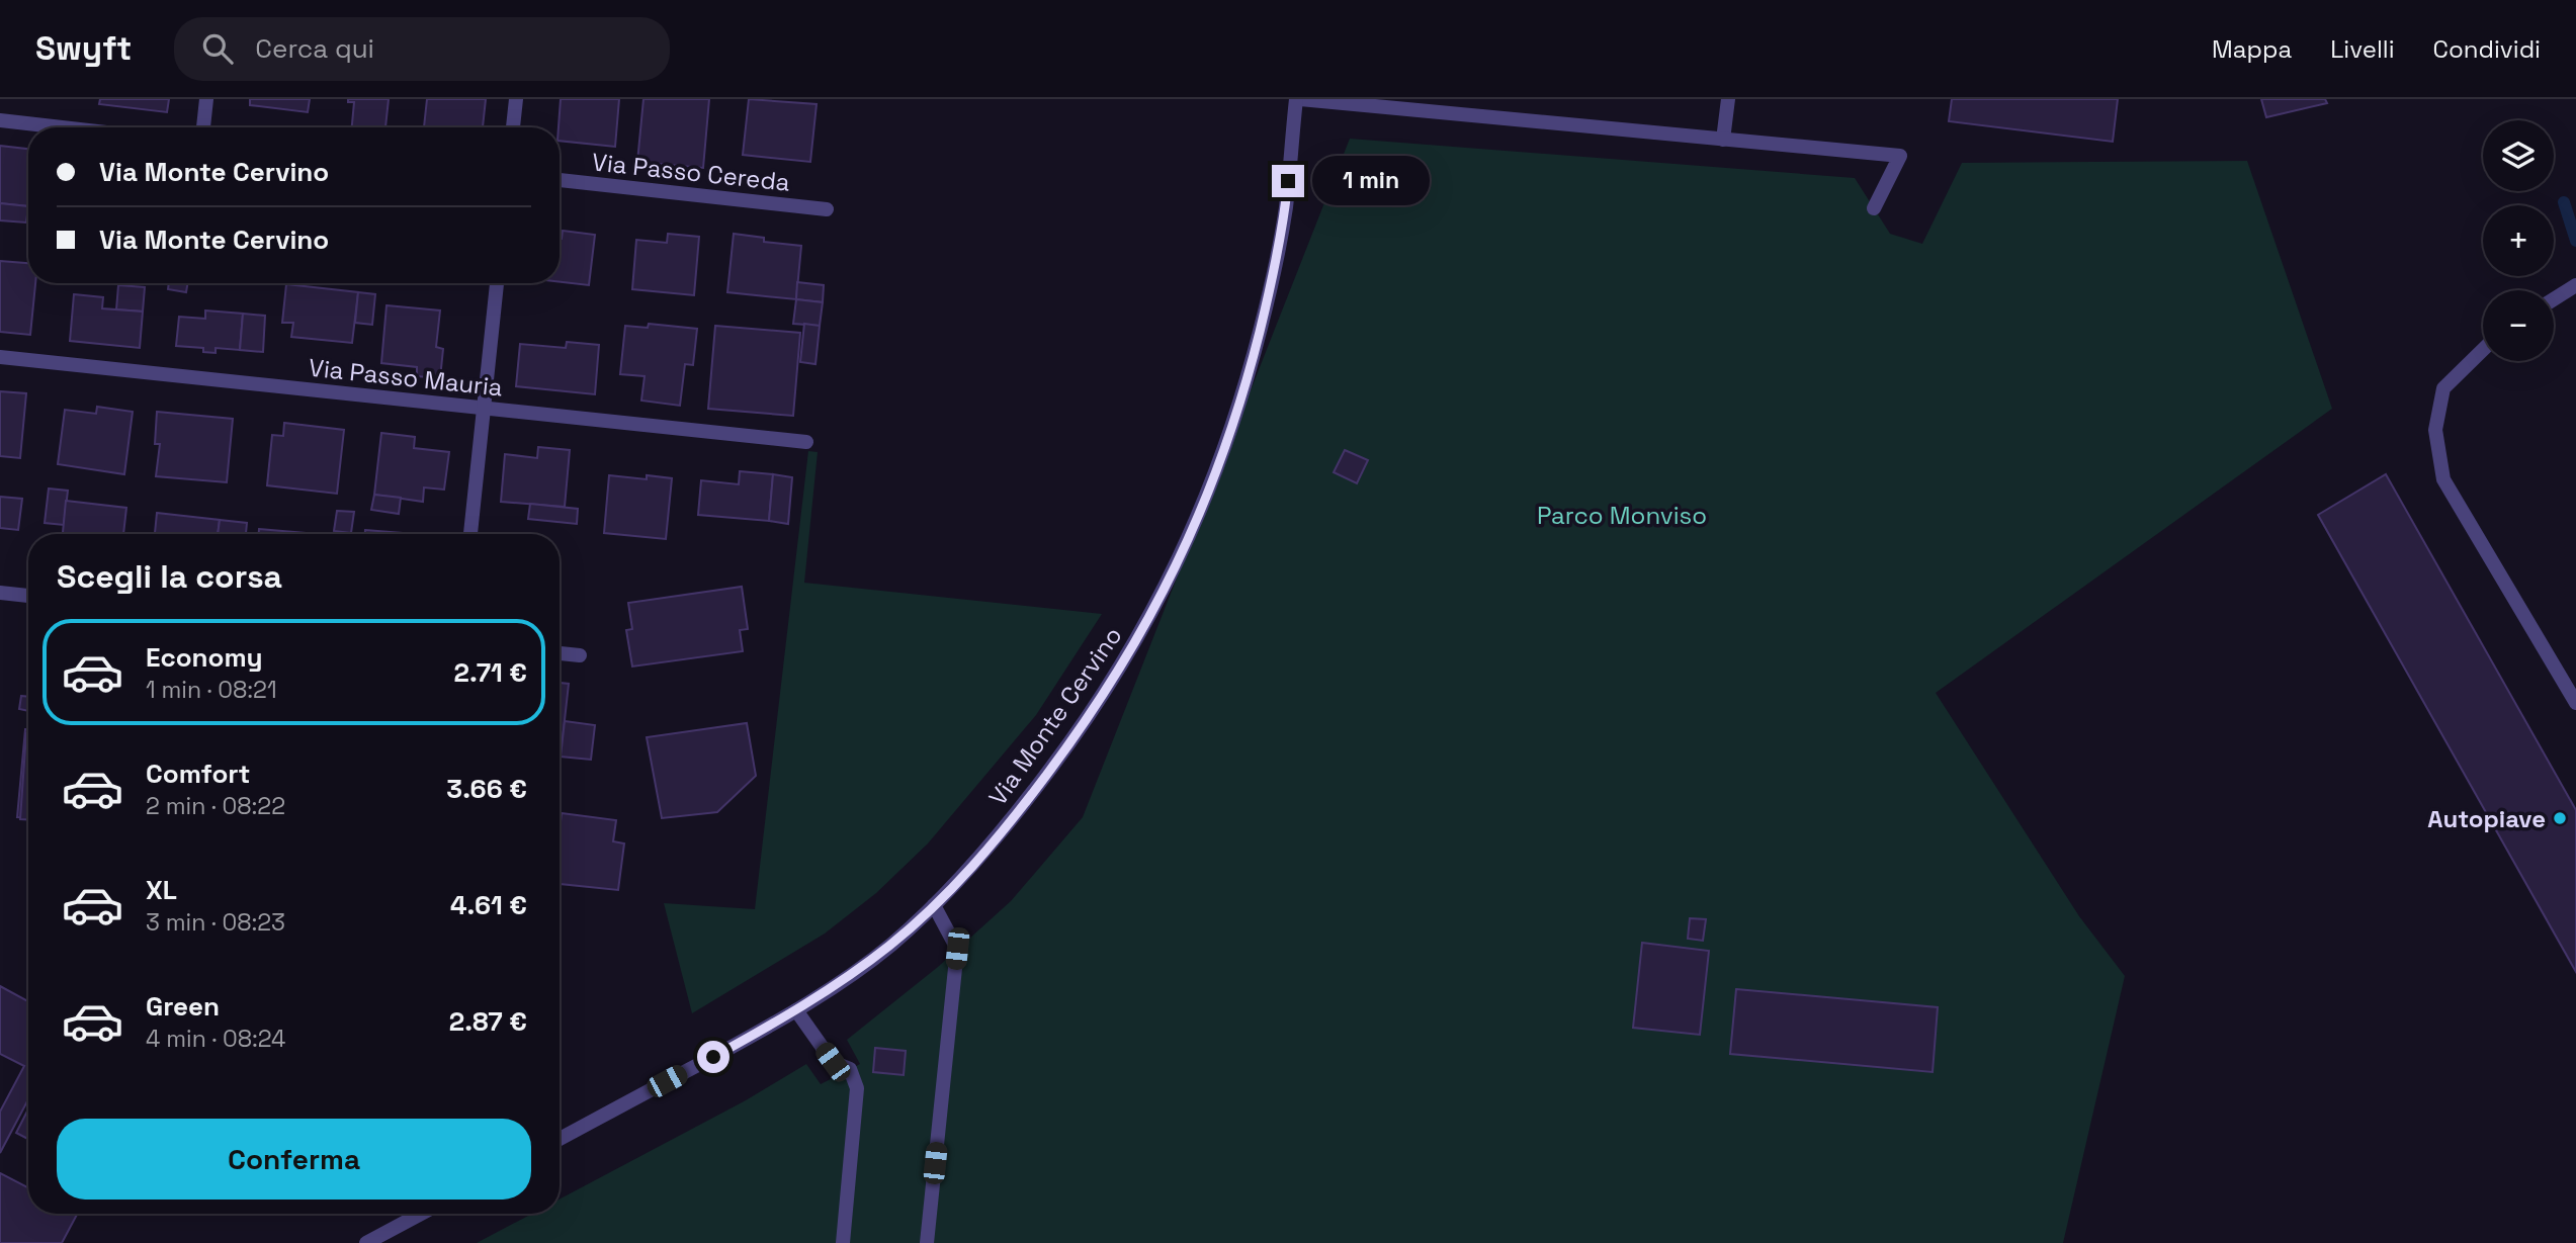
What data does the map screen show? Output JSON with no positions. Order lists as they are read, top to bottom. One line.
{"streets":{"street":["Via Passo Cereda","Via Passo Mauria","Via Monte Cervino"]},"parks":["Parco Monviso"],"places":["Autopiave"],"page":{"header":"Swyft","search":"Cerca qui","nav":["Mappa","Livelli","Condividi"],"map_buttons":["+","−"],"banner":["Via Monte Cervino","Via Monte Cervino"],"bubble":"1 min","heading":"Scegli la corsa","list":[{"name":"Economy","note":"1 min · 08:21","value":"2.71 €"},{"name":"Comfort","note":"2 min · 08:22","value":"3.66 €"},{"name":"XL","note":"3 min · 08:23","value":"4.61 €"},{"name":"Green","note":"4 min · 08:24","value":"2.87 €"}],"buttons":"Conferma"}}
